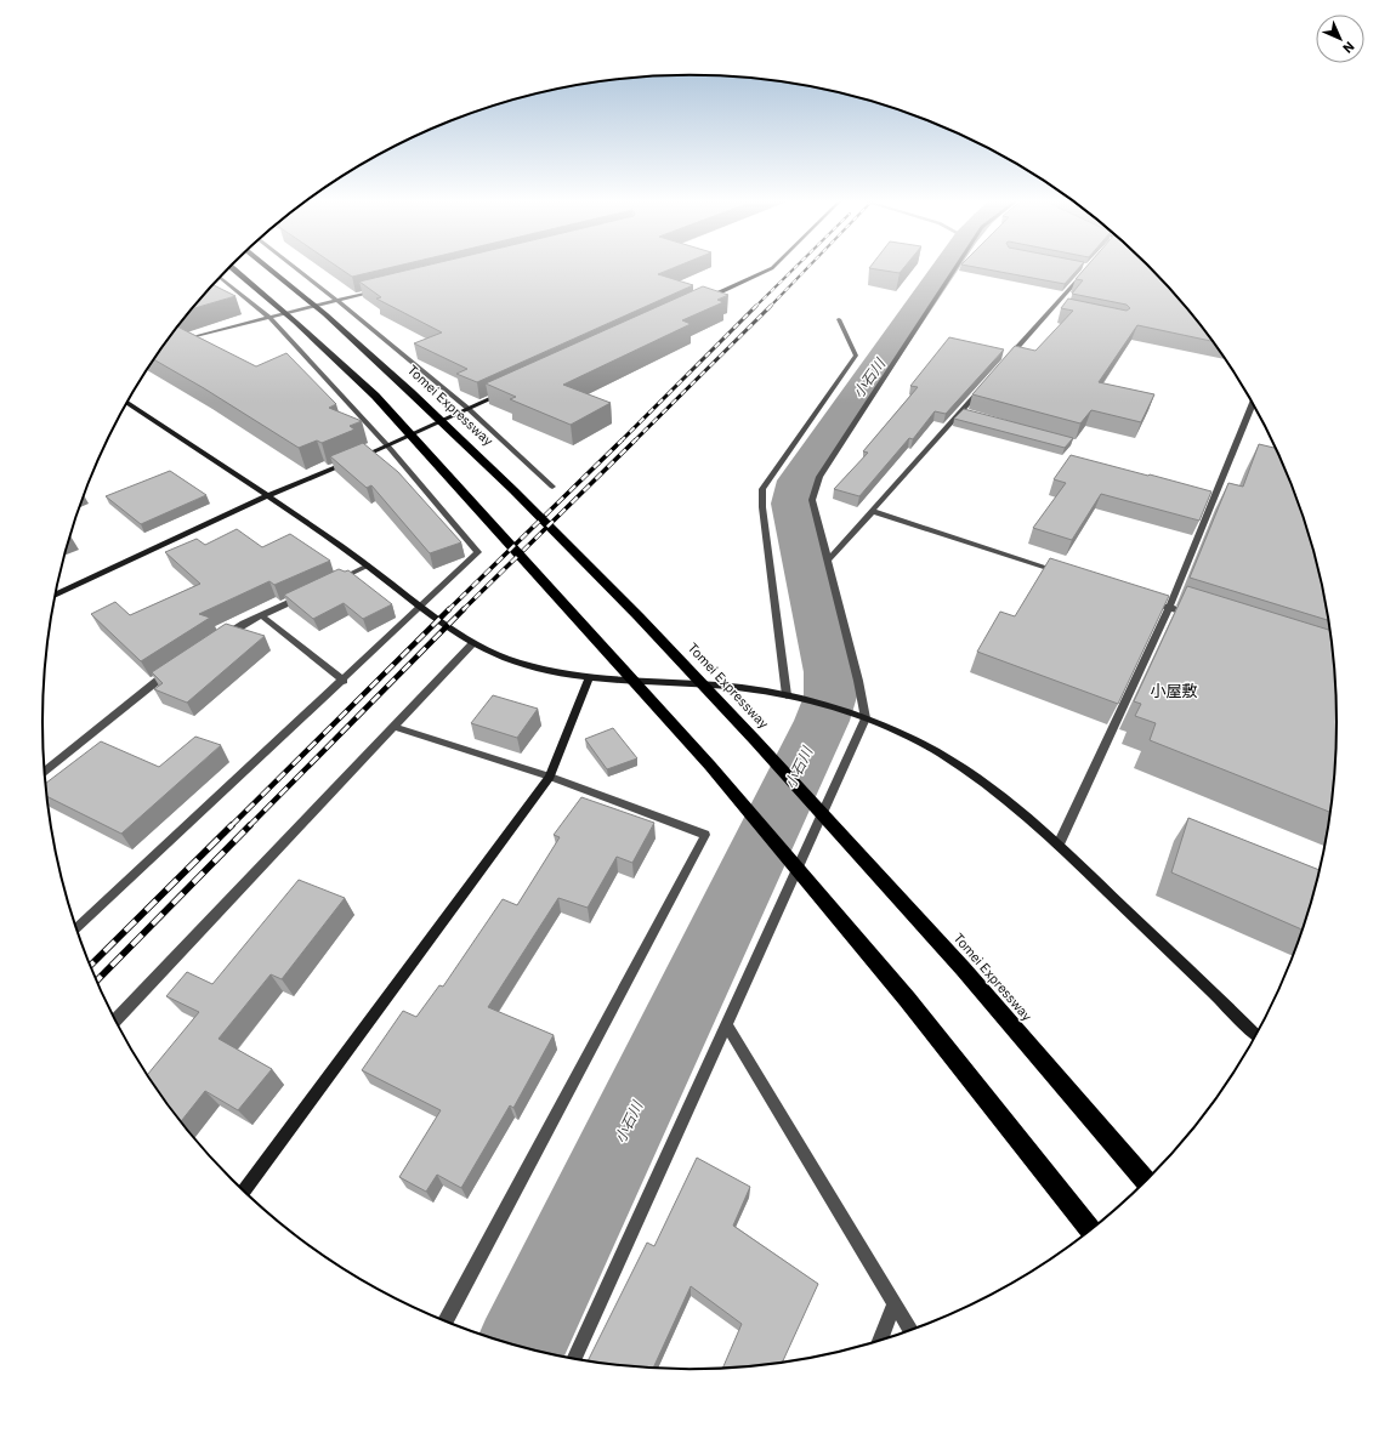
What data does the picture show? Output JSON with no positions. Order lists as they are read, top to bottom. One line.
{"streets":{"highway":["Tomei Expressway"]},"districts":["小屋敷"],"water":["小石川"],"north":"bottom right"}
